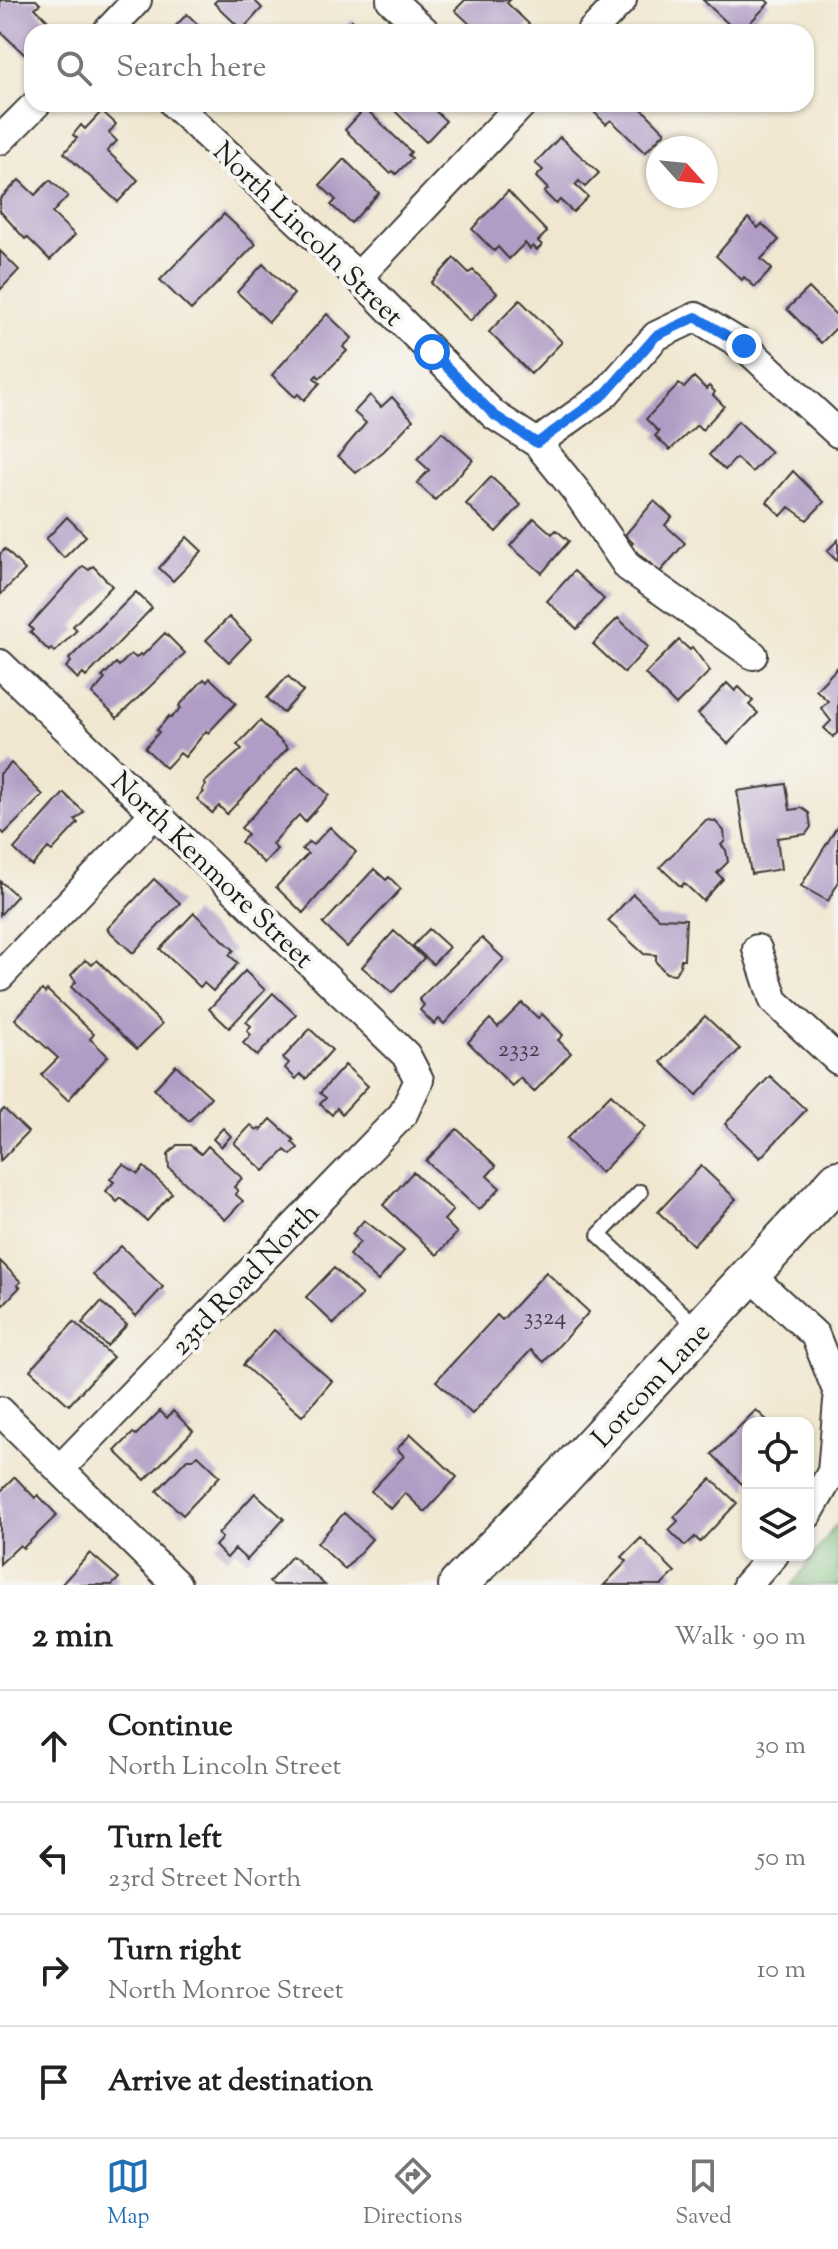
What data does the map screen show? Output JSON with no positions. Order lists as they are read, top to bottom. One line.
{"streets":{"street":["North Lincoln Street","North Kenmore Street","23rd Road North","Lorcom Lane"]},"crossings":[["North Kenmore Street","23rd Road North"]],"house_numbers":["2332","3324"],"north":"bottom right","page":{"search":"Search here","heading":["2 min","Walk · 90 m"],"list":[["Continue","North Lincoln Street","30 m"],["Turn left","23rd Street North","50 m"],["Turn right","North Monroe Street","10 m"],"Arrive at destination"],"nav":["Map","Directions","Saved"]}}
